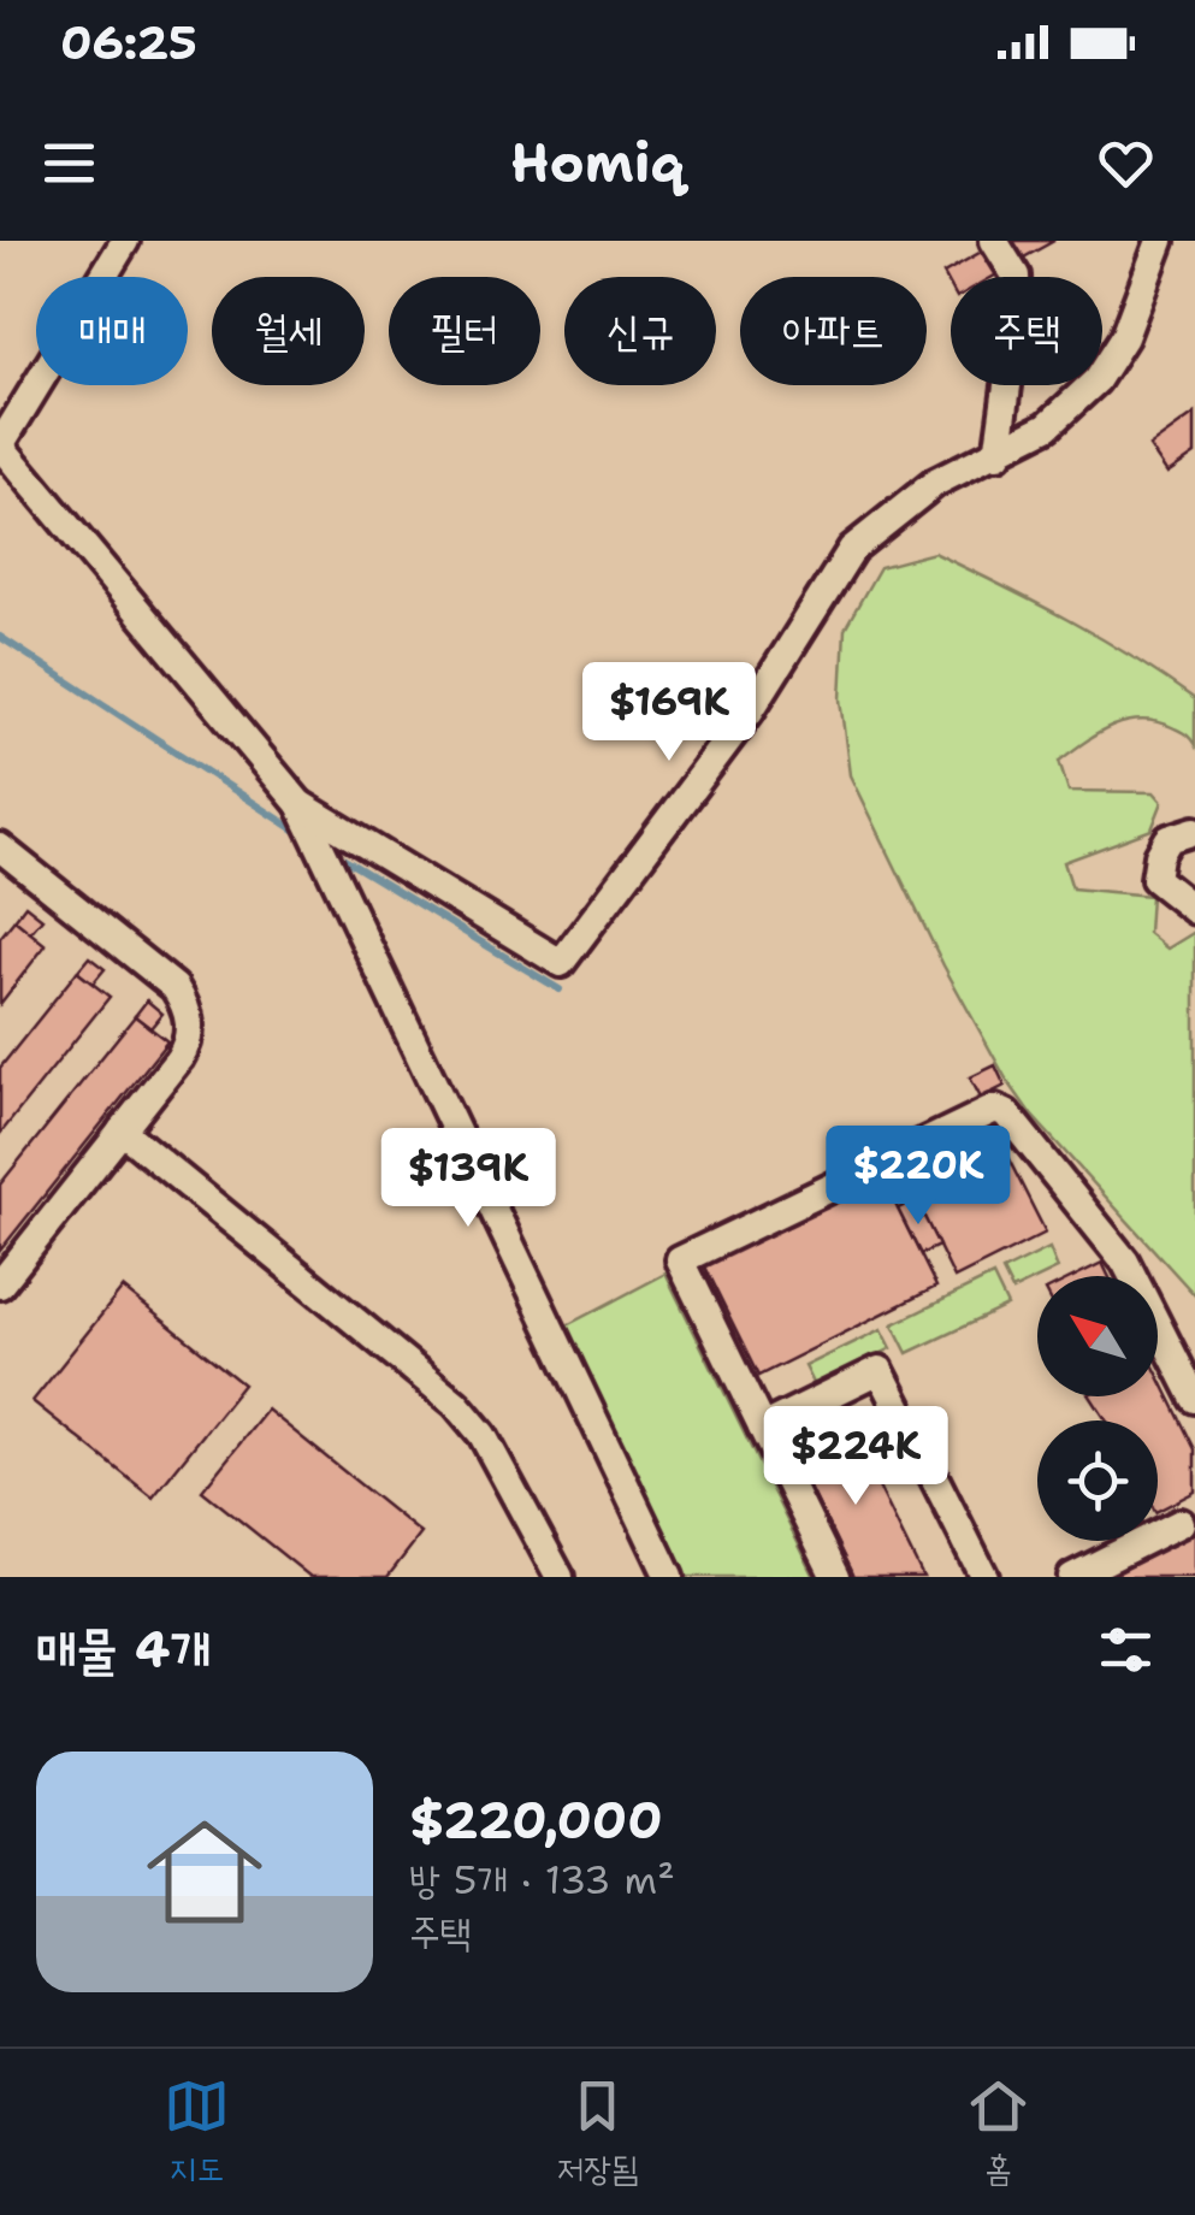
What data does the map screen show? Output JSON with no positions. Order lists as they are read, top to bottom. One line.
{"north":"top left","page":{"status":"06:25","header":"Homiq","chip":["매매","월세","필터","신규","아파트","주택"],"price":["$169K","$220K","$139K","$224K"],"heading":"매물 4개","list":[{"name":"$220,000","note":"방 5개 · 133 m² · 주택"}],"tabs":["지도","저장됨","홈"]}}
